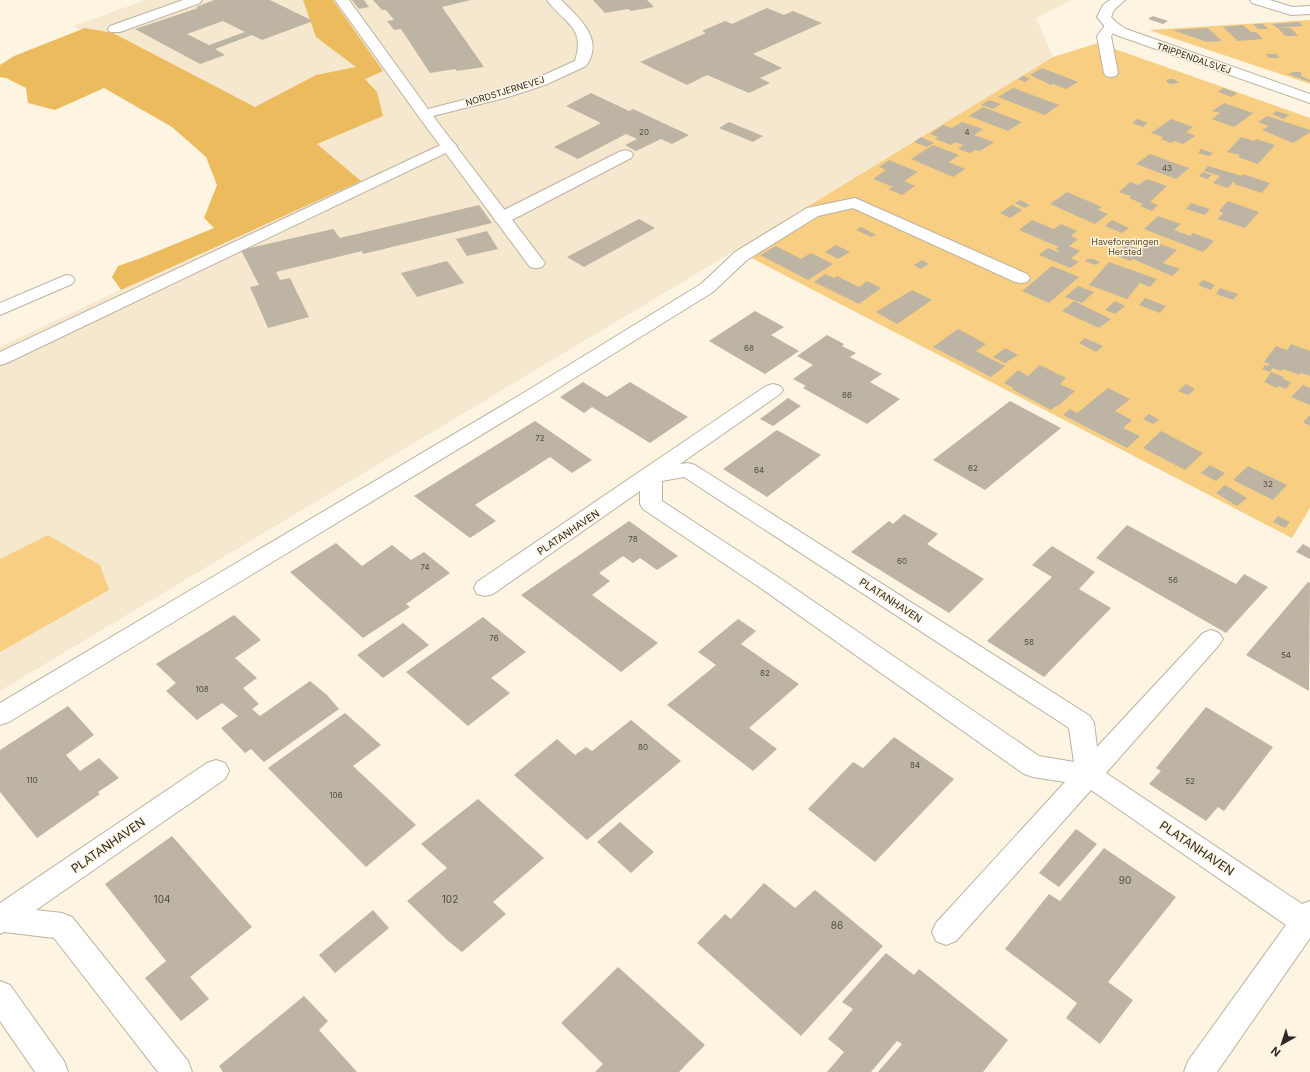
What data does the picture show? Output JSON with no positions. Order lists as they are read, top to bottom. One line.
{"streets":{"street":["TRIPPENDALSVEJ","NORDSTJERNEVEJ","PLATANHAVEN"]},"parks":["Haveforeningen Hersted"],"house_numbers":["20","4","43","68","66","72","62","64","32","78","60","74","56","76","58","54","82","108","80","84","110","52","106","90","104","102","86"],"north":"bottom left"}
